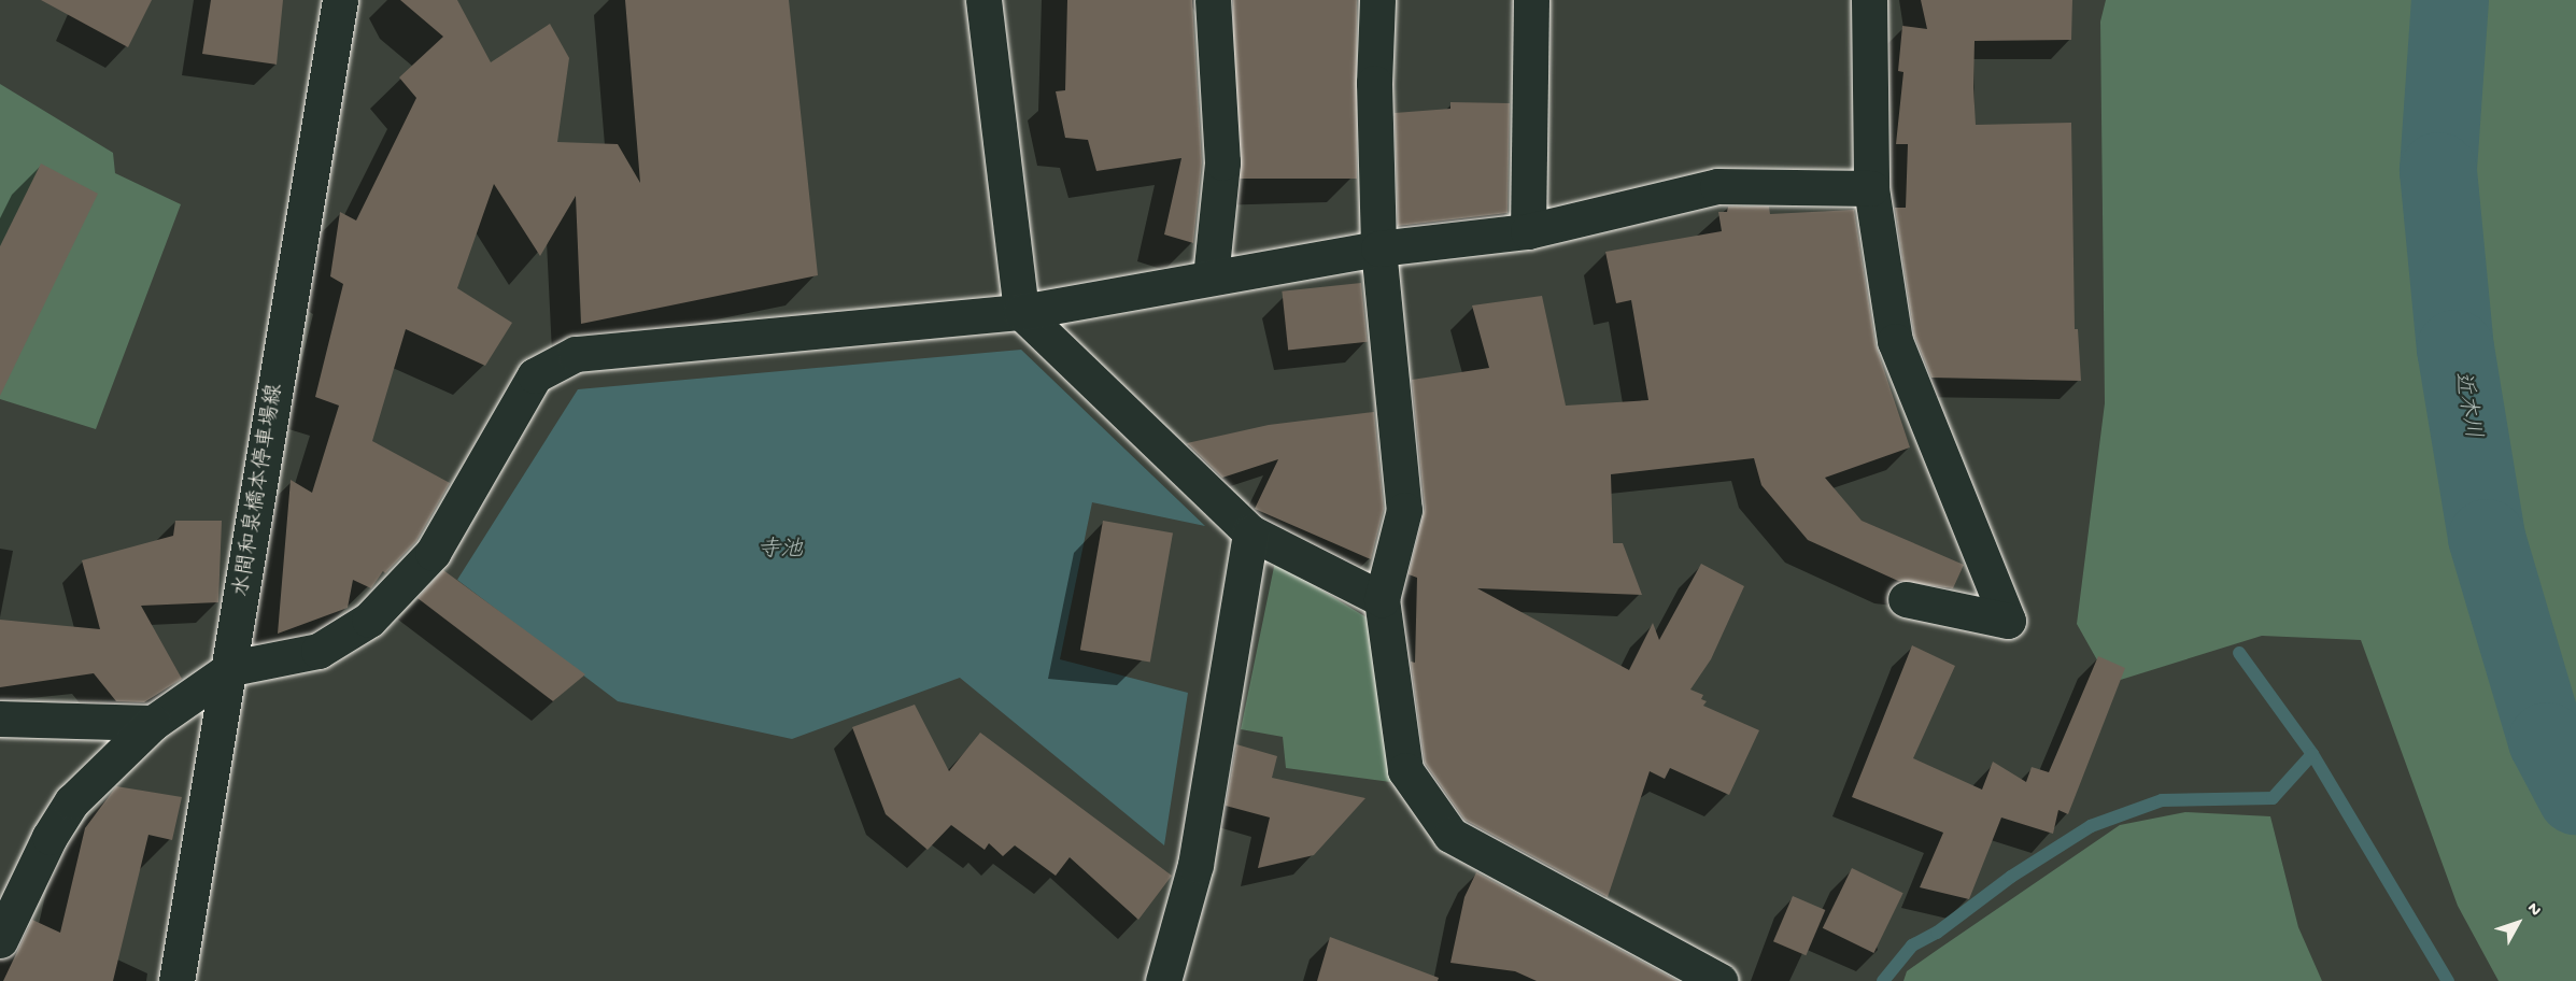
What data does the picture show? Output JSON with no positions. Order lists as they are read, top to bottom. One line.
{"streets":{"street":["水間和泉橋本停車場線"]},"water":["近木川","寺池"],"north":"top right"}
